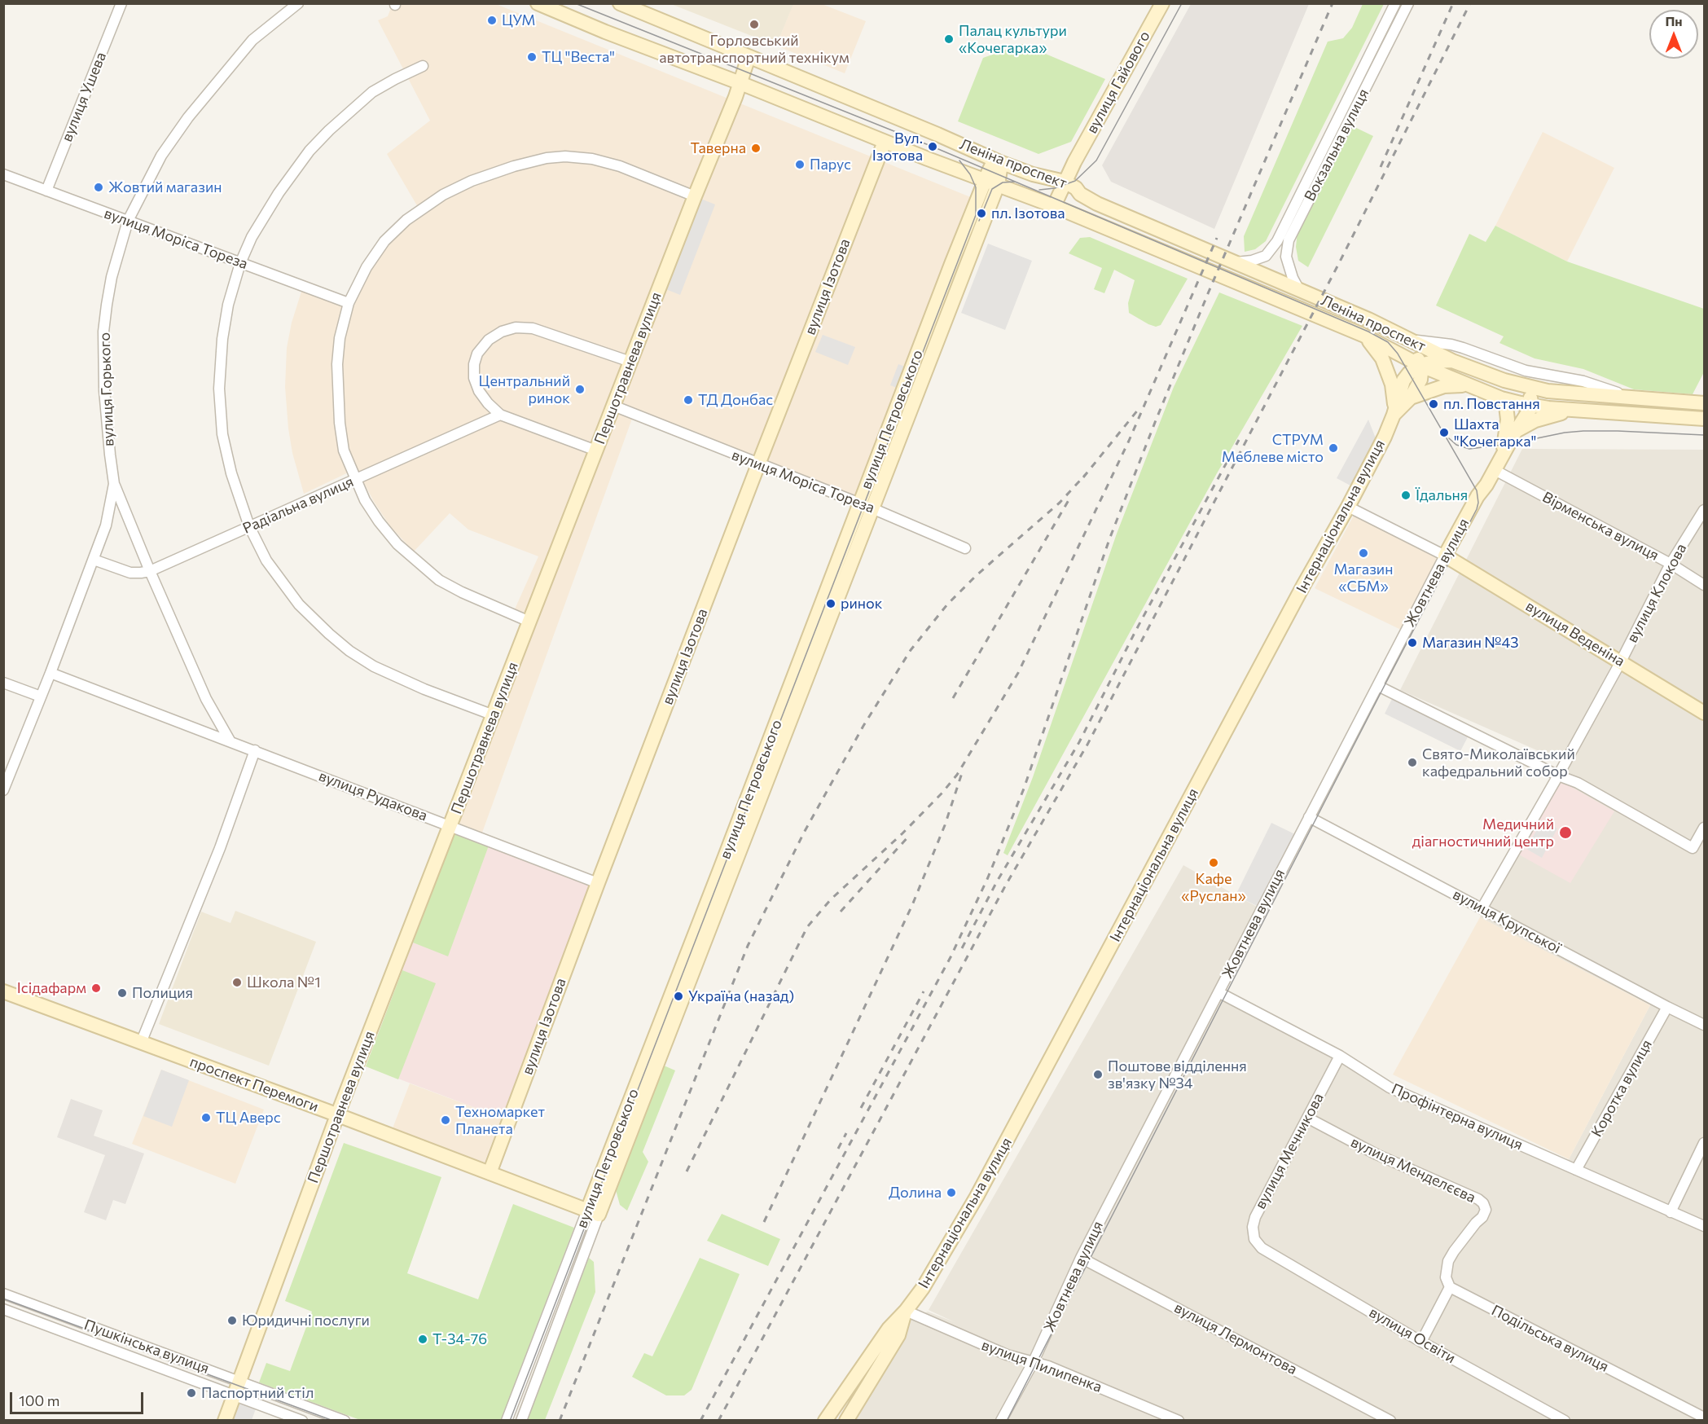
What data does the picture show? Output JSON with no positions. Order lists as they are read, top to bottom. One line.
{"streets":{"main road":["вулиця Гайового","Леніна проспект","вулиця Ізотова","Першотравнева вулиця","вулиця Петровського","Інтернаціональна вулиця","Жовтнева вулиця","вулиця Веденіна","проспект Перемоги"],"street":["вулиця Ушева","Вокзальна вулиця","вулиця Моріса Тореза","вулиця Горького","Радіальна вулиця","Вірменська вулиця","вулиця Клокова","вулиця Рудакова","вулиця Крупської","Коротка вулиця","Профінтерна вулиця","вулиця Мечникова","вулиця Менделєєва","вулиця Освіти","вулиця Лермонтова","Подільська вулиця","Пушкінська вулиця","вулиця Пилипенка"]},"crossings":[["вулиця Ушева","вулиця Моріса Тореза"],["Вокзальна вулиця","Леніна проспект"],["Леніна проспект","вулиця Ізотова"],["Леніна проспект","Першотравнева вулиця"],["Леніна проспект","вулиця Петровського"],["Леніна проспект","Інтернаціональна вулиця"],["Леніна проспект","Жовтнева вулиця"],["вулиця Моріса Тореза","вулиця Ізотова"],["вулиця Моріса Тореза","Першотравнева вулиця"],["вулиця Моріса Тореза","вулиця Горького"],["вулиця Моріса Тореза","вулиця Петровського"],["вулиця Ізотова","вулиця Рудакова"],["вулиця Ізотова","проспект Перемоги"],["Першотравнева вулиця","вулиця Рудакова"],["Першотравнева вулиця","проспект Перемоги"],["Першотравнева вулиця","Пушкінська вулиця"],["вулиця Горького","Радіальна вулиця"],["вулиця Горького","вулиця Рудакова"],["вулиця Петровського","проспект Перемоги"],["Інтернаціональна вулиця","вулиця Пилипенка"],["Вірменська вулиця","Жовтнева вулиця"],["Вірменська вулиця","вулиця Клокова"],["Жовтнева вулиця","вулиця Веденіна"],["Жовтнева вулиця","вулиця Крупської"],["Жовтнева вулиця","Профінтерна вулиця"],["Жовтнева вулиця","вулиця Лермонтова"],["Жовтнева вулиця","вулиця Пилипенка"],["вулиця Клокова","вулиця Веденіна"],["вулиця Клокова","вулиця Крупської"],["вулиця Крупської","Коротка вулиця"],["Коротка вулиця","Профінтерна вулиця"],["Профінтерна вулиця","вулиця Мечникова"],["вулиця Мечникова","вулиця Менделєєва"],["вулиця Мечникова","вулиця Освіти"],["вулиця Менделєєва","Подільська вулиця"]],"places":["ЦУМ","Горловський автотранспортний технікум","Палац культури «Кочегарка»","ТЦ \"Веста\"","Вул. Ізотова","Таверна","Парус","Жовтий магазин","пл. Ізотова","Центральний ринок","ТД Донбас","пл. Повстання","Шахта \"Кочегарка\"","СТРУМ Меблеве місто","Їдальня","Магазин «СБМ»","ринок","Магазин №43","Свято-Миколаївський кафедральний собор","Медичний діагностичний центр","Кафе «Руслан»","Школа №1","Ісідафарм","Полиция","Україна (назад)","Поштове відділення зв'язку №34","ТЦ Аверс","Техномаркет Планета","Долина","Юридичні послуги","Т-34-76","Паспортний стіл"],"scale_bar":"100 m","north":"top"}
